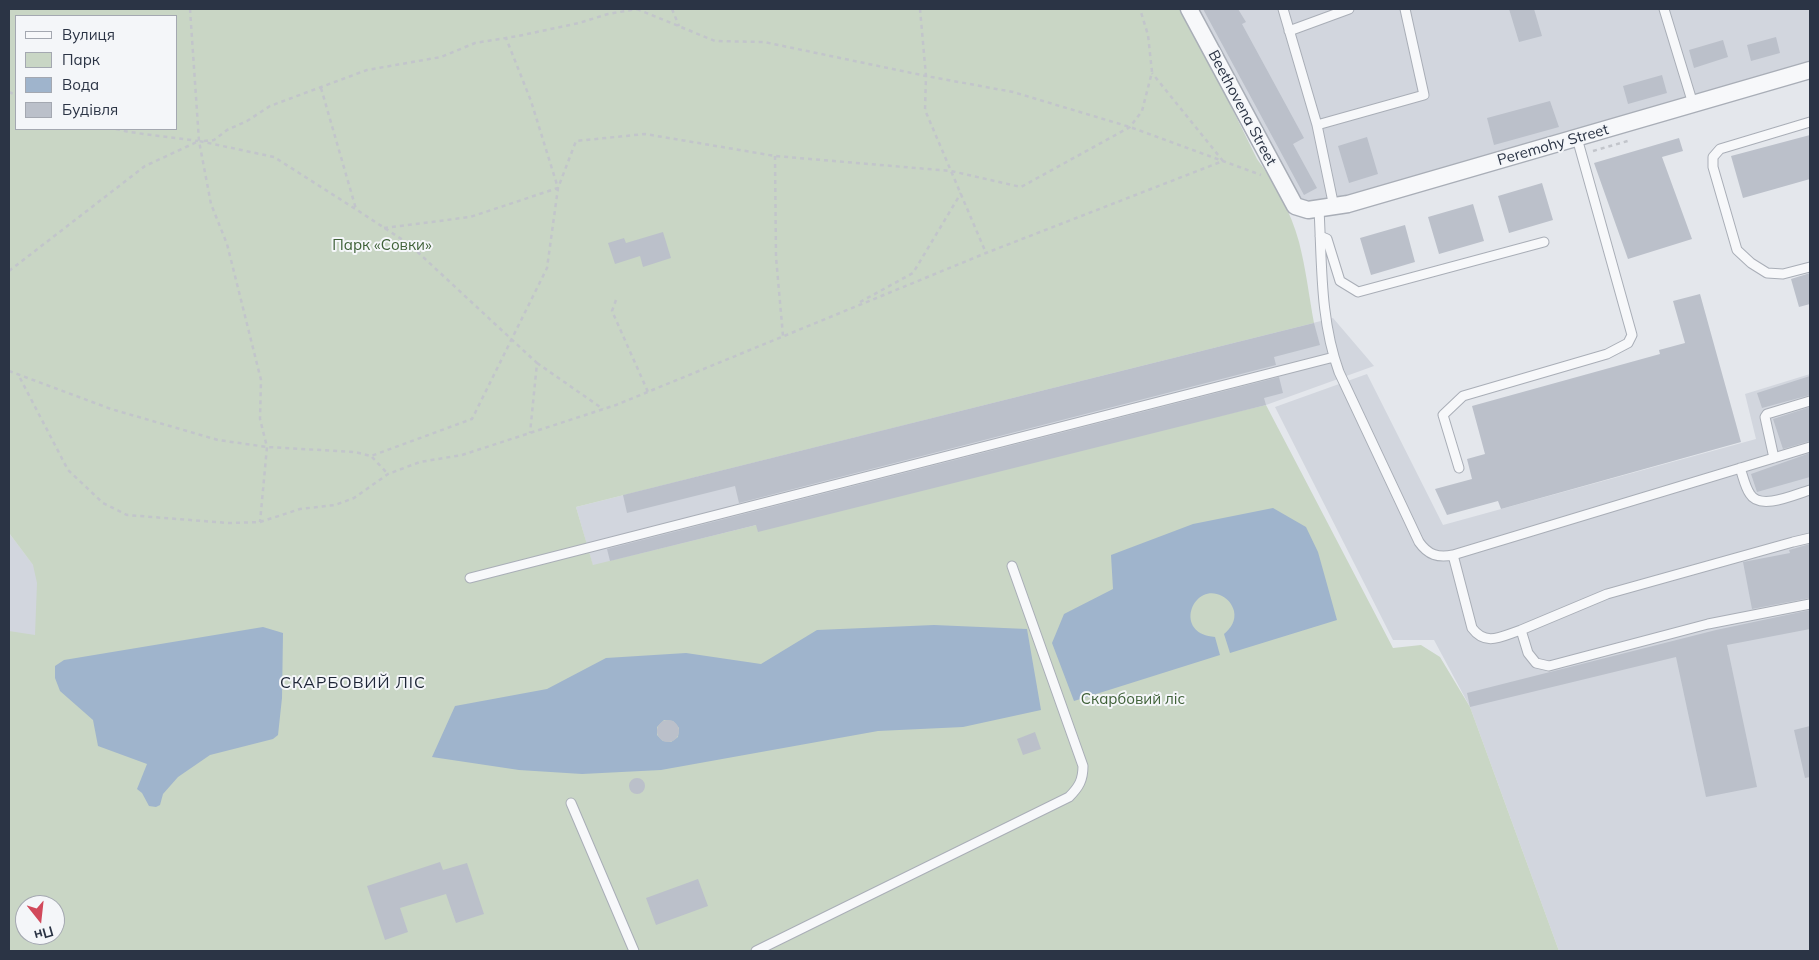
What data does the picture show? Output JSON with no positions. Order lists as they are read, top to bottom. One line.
{"streets":{"street":["Beethovena Street","Peremohy Street"]},"crossings":[["Beethovena Street","Peremohy Street"]],"districts":["СКАРБОВИЙ ЛІС"],"parks":["Парк «Совки»","Скарбовий ліс"],"legend":["Вулиця","Парк","Вода","Будівля"],"north":"bottom"}
